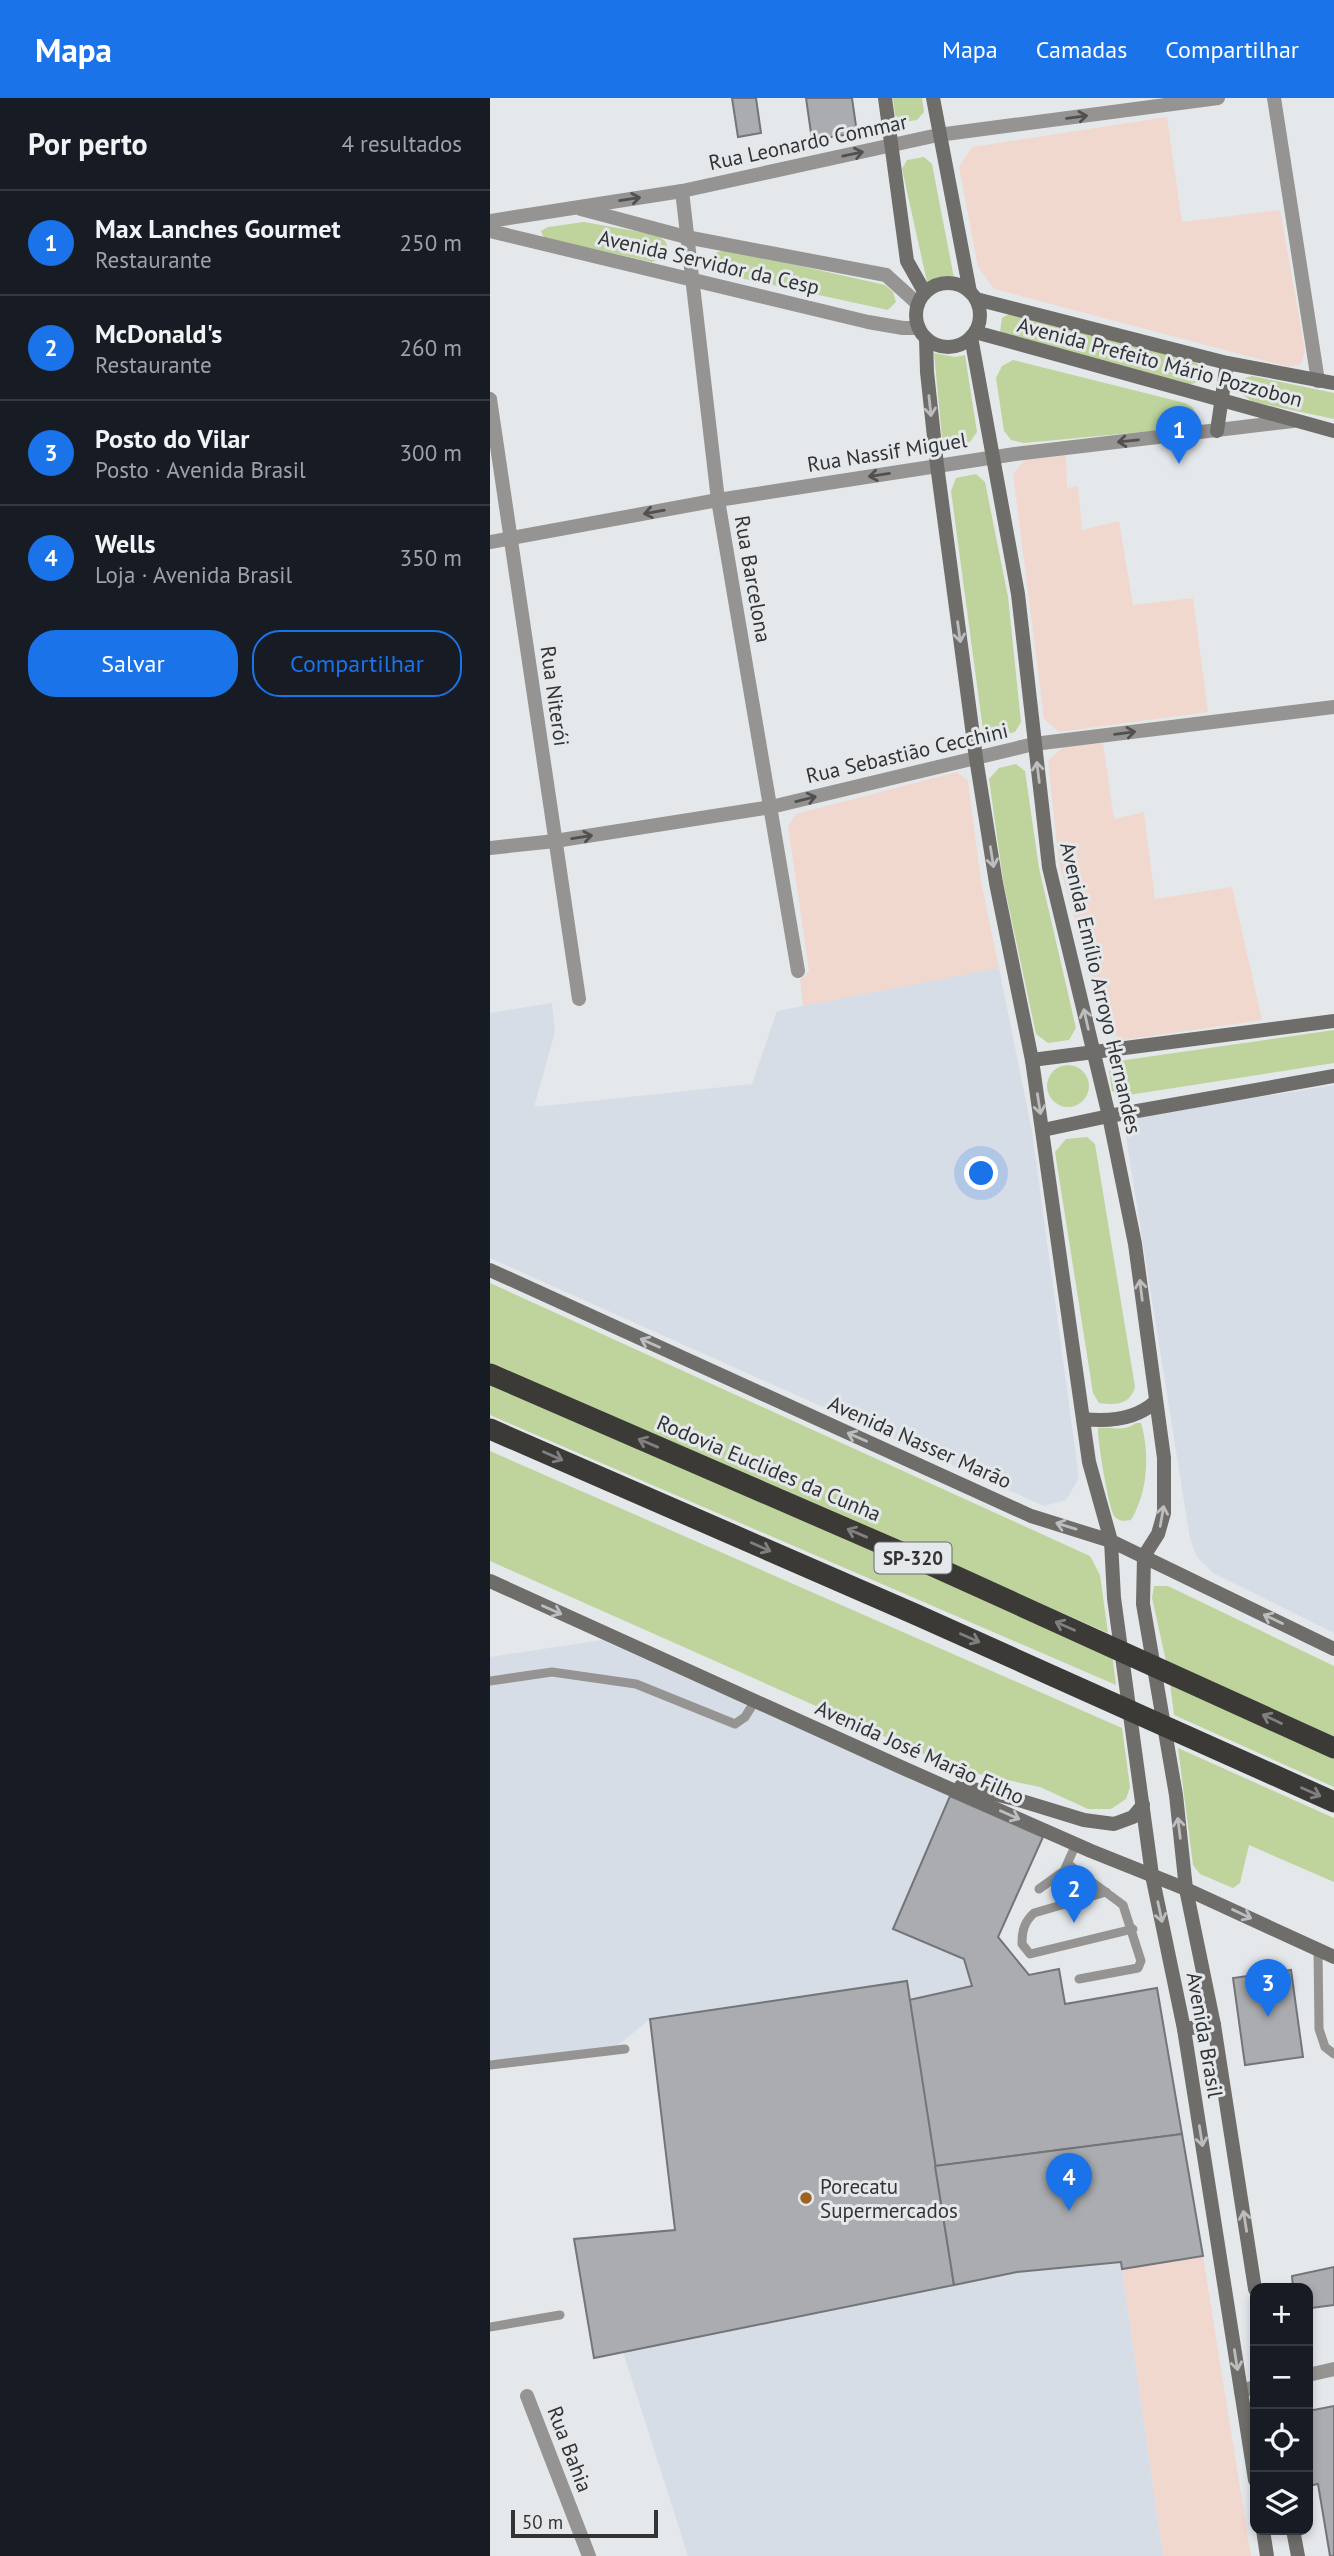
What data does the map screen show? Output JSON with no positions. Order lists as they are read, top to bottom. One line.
{"streets":{"highway":["Rodovia Euclides da Cunha","SP-320"],"main road":["Avenida Prefeito Mário Pozzobon","Avenida Emílio Arroyo Hernandes","Avenida Nasser Marão","Avenida José Marão Filho","Avenida Brasil"],"street":["Rua Leonardo Commar","Avenida Servidor da Cesp","Rua Nassif Miguel","Rua Barcelona","Rua Niterói","Rua Sebastião Cecchini","Rua Bahia"]},"crossings":[["Rua Leonardo Commar","Avenida Servidor da Cesp"],["Rua Leonardo Commar","Rua Barcelona"],["Rua Leonardo Commar","Avenida Emílio Arroyo Hernandes"],["Avenida Servidor da Cesp","Avenida Prefeito Mário Pozzobon"],["Avenida Servidor da Cesp","Rua Barcelona"],["Avenida Servidor da Cesp","Avenida Emílio Arroyo Hernandes"],["Avenida Prefeito Mário Pozzobon","Rua Nassif Miguel"],["Avenida Prefeito Mário Pozzobon","Avenida Emílio Arroyo Hernandes"],["Rua Nassif Miguel","Rua Barcelona"],["Rua Nassif Miguel","Rua Niterói"],["Rua Nassif Miguel","Avenida Emílio Arroyo Hernandes"],["Rua Barcelona","Rua Sebastião Cecchini"],["Rua Niterói","Rua Sebastião Cecchini"],["Rua Sebastião Cecchini","Avenida Emílio Arroyo Hernandes"],["Avenida Emílio Arroyo Hernandes","Avenida Nasser Marão"],["Avenida Emílio Arroyo Hernandes","Avenida Brasil"],["Avenida Nasser Marão","Avenida Brasil"],["Avenida José Marão Filho","Avenida Brasil"]],"one_way":["Rua Leonardo Commar","Rua Nassif Miguel","Rua Sebastião Cecchini","Avenida Nasser Marão"],"places":["Porecatu Supermercados"],"scale_bar":"50 m","page":{"header":"Mapa","nav":["Mapa","Camadas","Compartilhar"],"heading":["Por perto","4 resultados"],"list":[{"mark":"1","name":"Max Lanches Gourmet","note":"Restaurante","value":"250 m"},{"mark":"2","name":"McDonald's","note":"Restaurante","value":"260 m"},{"mark":"3","name":"Posto do Vilar","note":"Posto · Avenida Brasil","value":"300 m"},{"mark":"4","name":"Wells","note":"Loja · Avenida Brasil","value":"350 m"}],"pins":["1","2","3","4"],"buttons":["Salvar","Compartilhar"],"map_buttons":["+","−"],"scale":"50 m"}}
